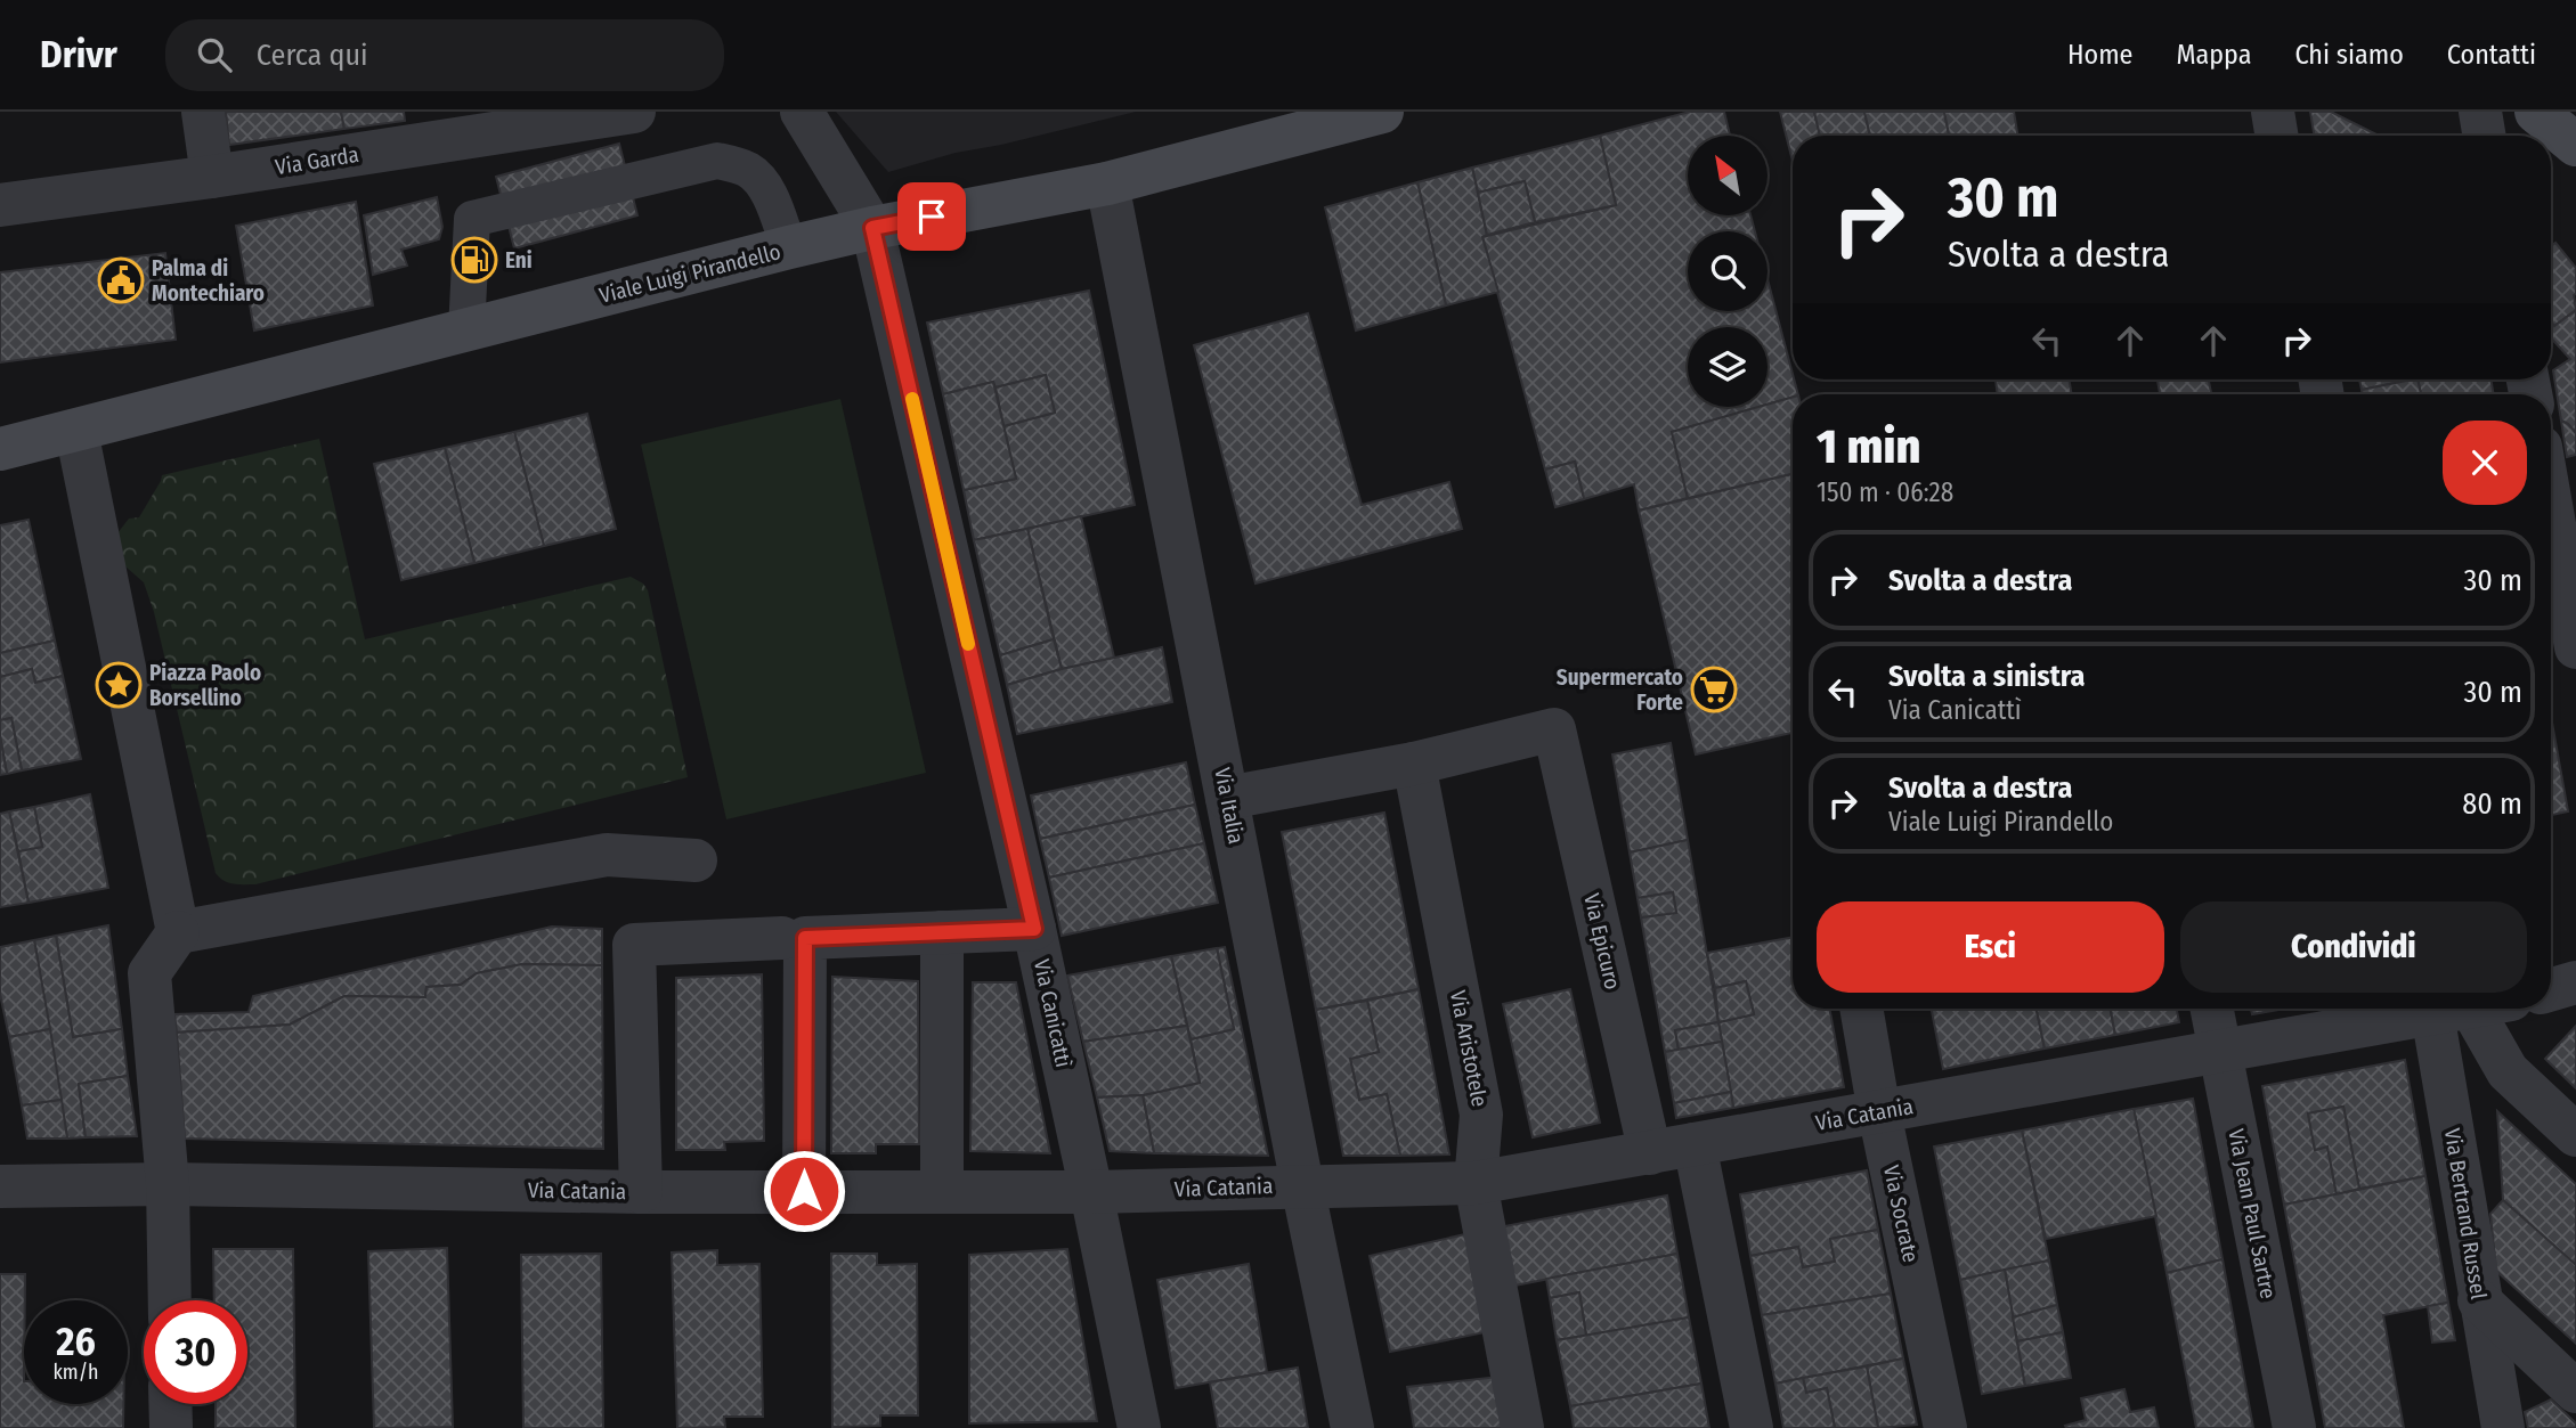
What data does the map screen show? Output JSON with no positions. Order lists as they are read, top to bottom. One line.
{"streets":{"main road":["Viale Luigi Pirandello"],"street":["Via Garda","Via Italia","Via Epicuro","Via Canicattì","Via Aristotele","Via Catania","Via Socrate","Via Jean Paul Sartre","Via Bertrand Russel"]},"crossings":[["Viale Luigi Pirandello","Via Italia"],["Viale Luigi Pirandello","Via Canicattì"],["Via Italia","Via Catania"],["Via Epicuro","Via Aristotele"],["Via Epicuro","Via Catania"],["Via Canicattì","Via Catania"],["Via Aristotele","Via Catania"],["Via Catania","Via Socrate"],["Via Catania","Via Jean Paul Sartre"]],"places":{"fuel station":["Eni"],"public building":["Palma di Montechiaro"],"place":["Piazza Paolo Borsellino"],"supermarket":["Supermercato Forte"]},"north":"top left","page":{"header":"Drivr","search":"Cerca qui","nav":["Home","Mappa","Chi siamo","Contatti"],"turn":["30 m","Svolta a destra"],"heading":["1 min","150 m · 06:28"],"list":[{"name":"Svolta a destra","value":"30 m"},{"name":"Svolta a sinistra","note":"Via Canicattì","value":"30 m"},{"name":"Svolta a destra","note":"Viale Luigi Pirandello","value":"80 m"}],"buttons":["Esci","Condividi"],"speed":"26 km/h","limit":"30"}}
